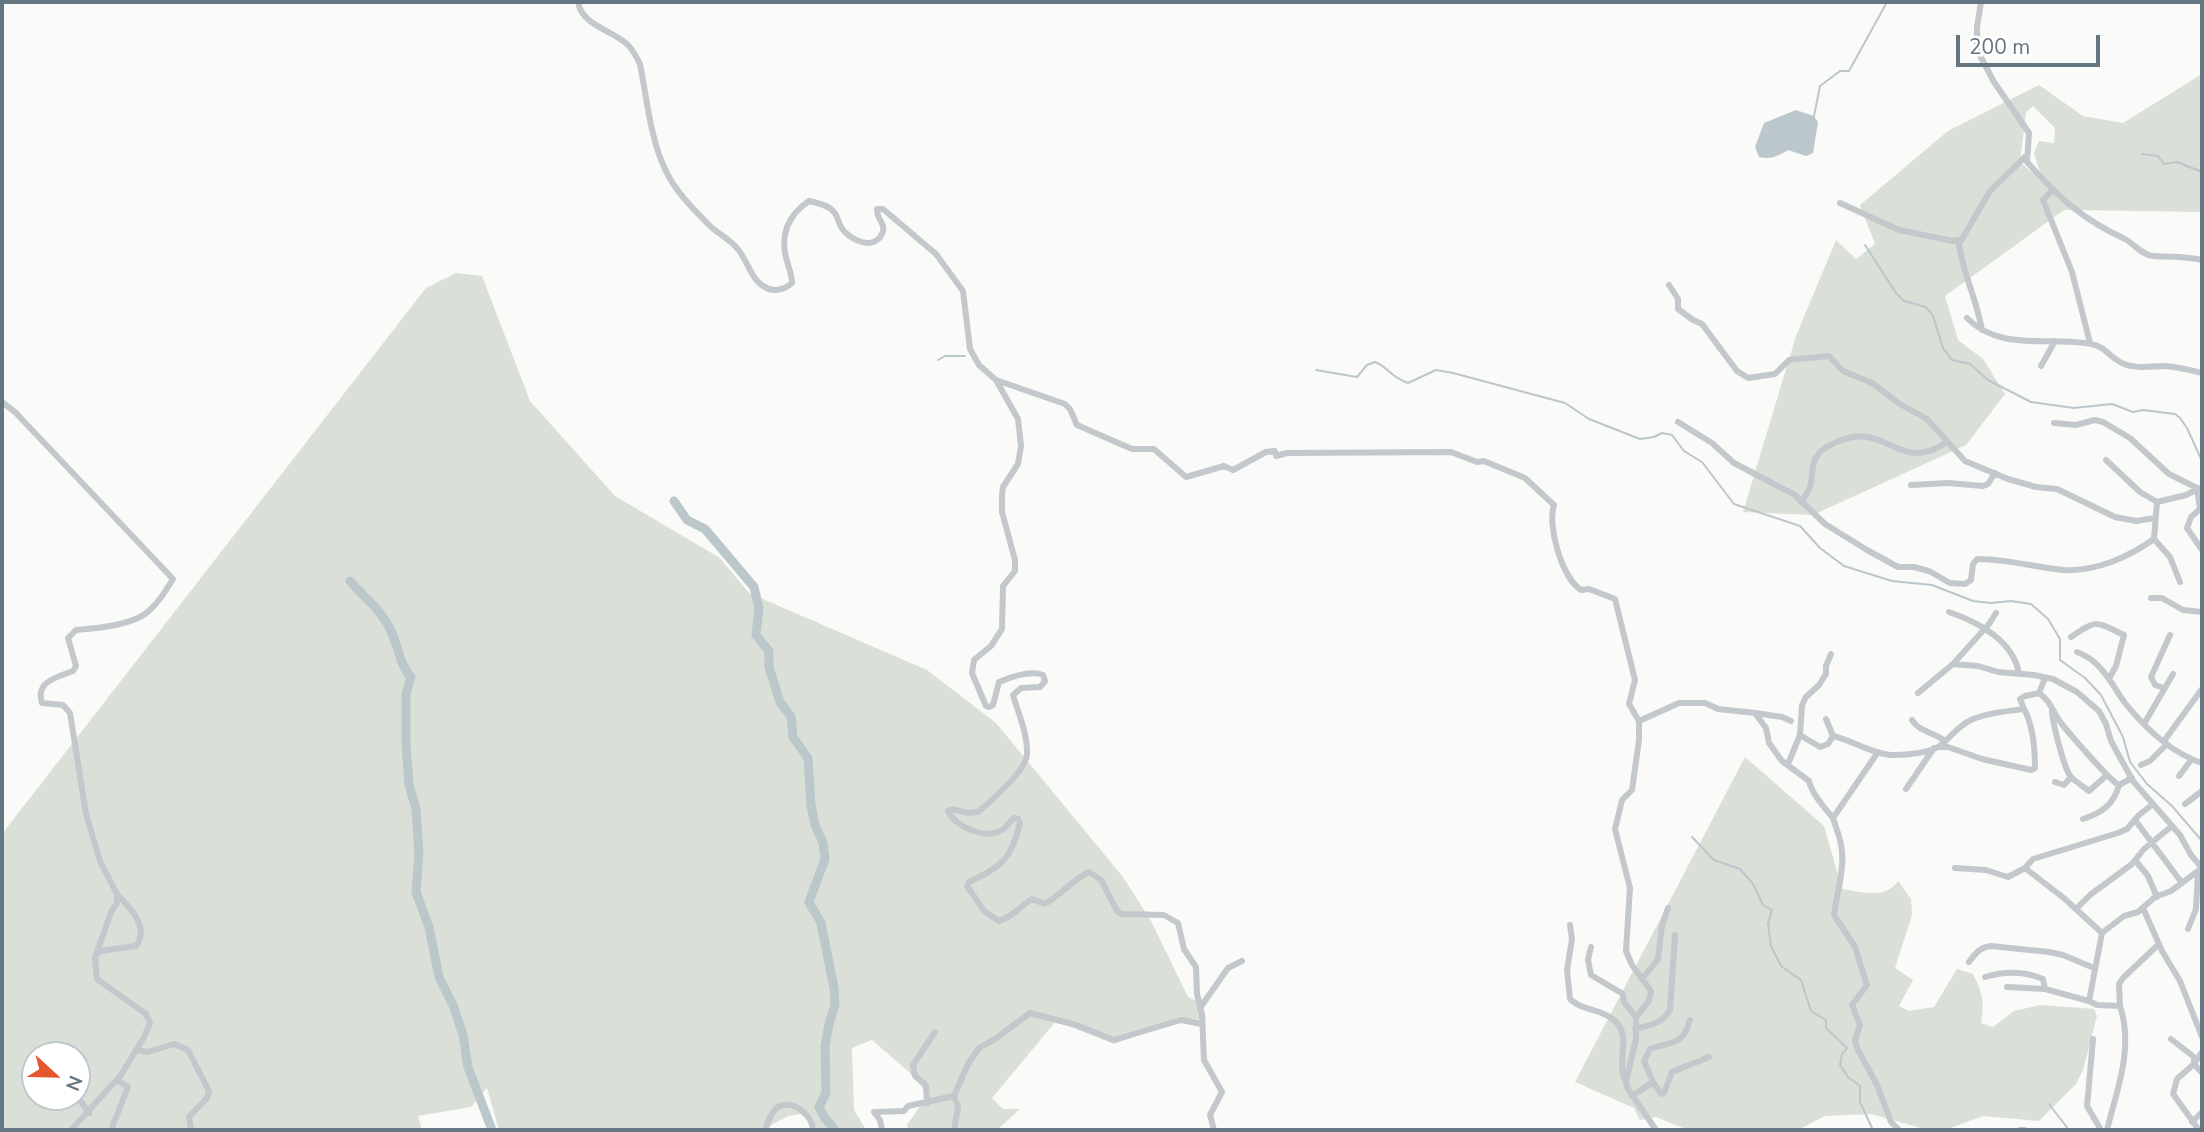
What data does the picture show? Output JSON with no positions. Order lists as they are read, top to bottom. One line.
{"scale_bar":"200 m","north":"right"}
